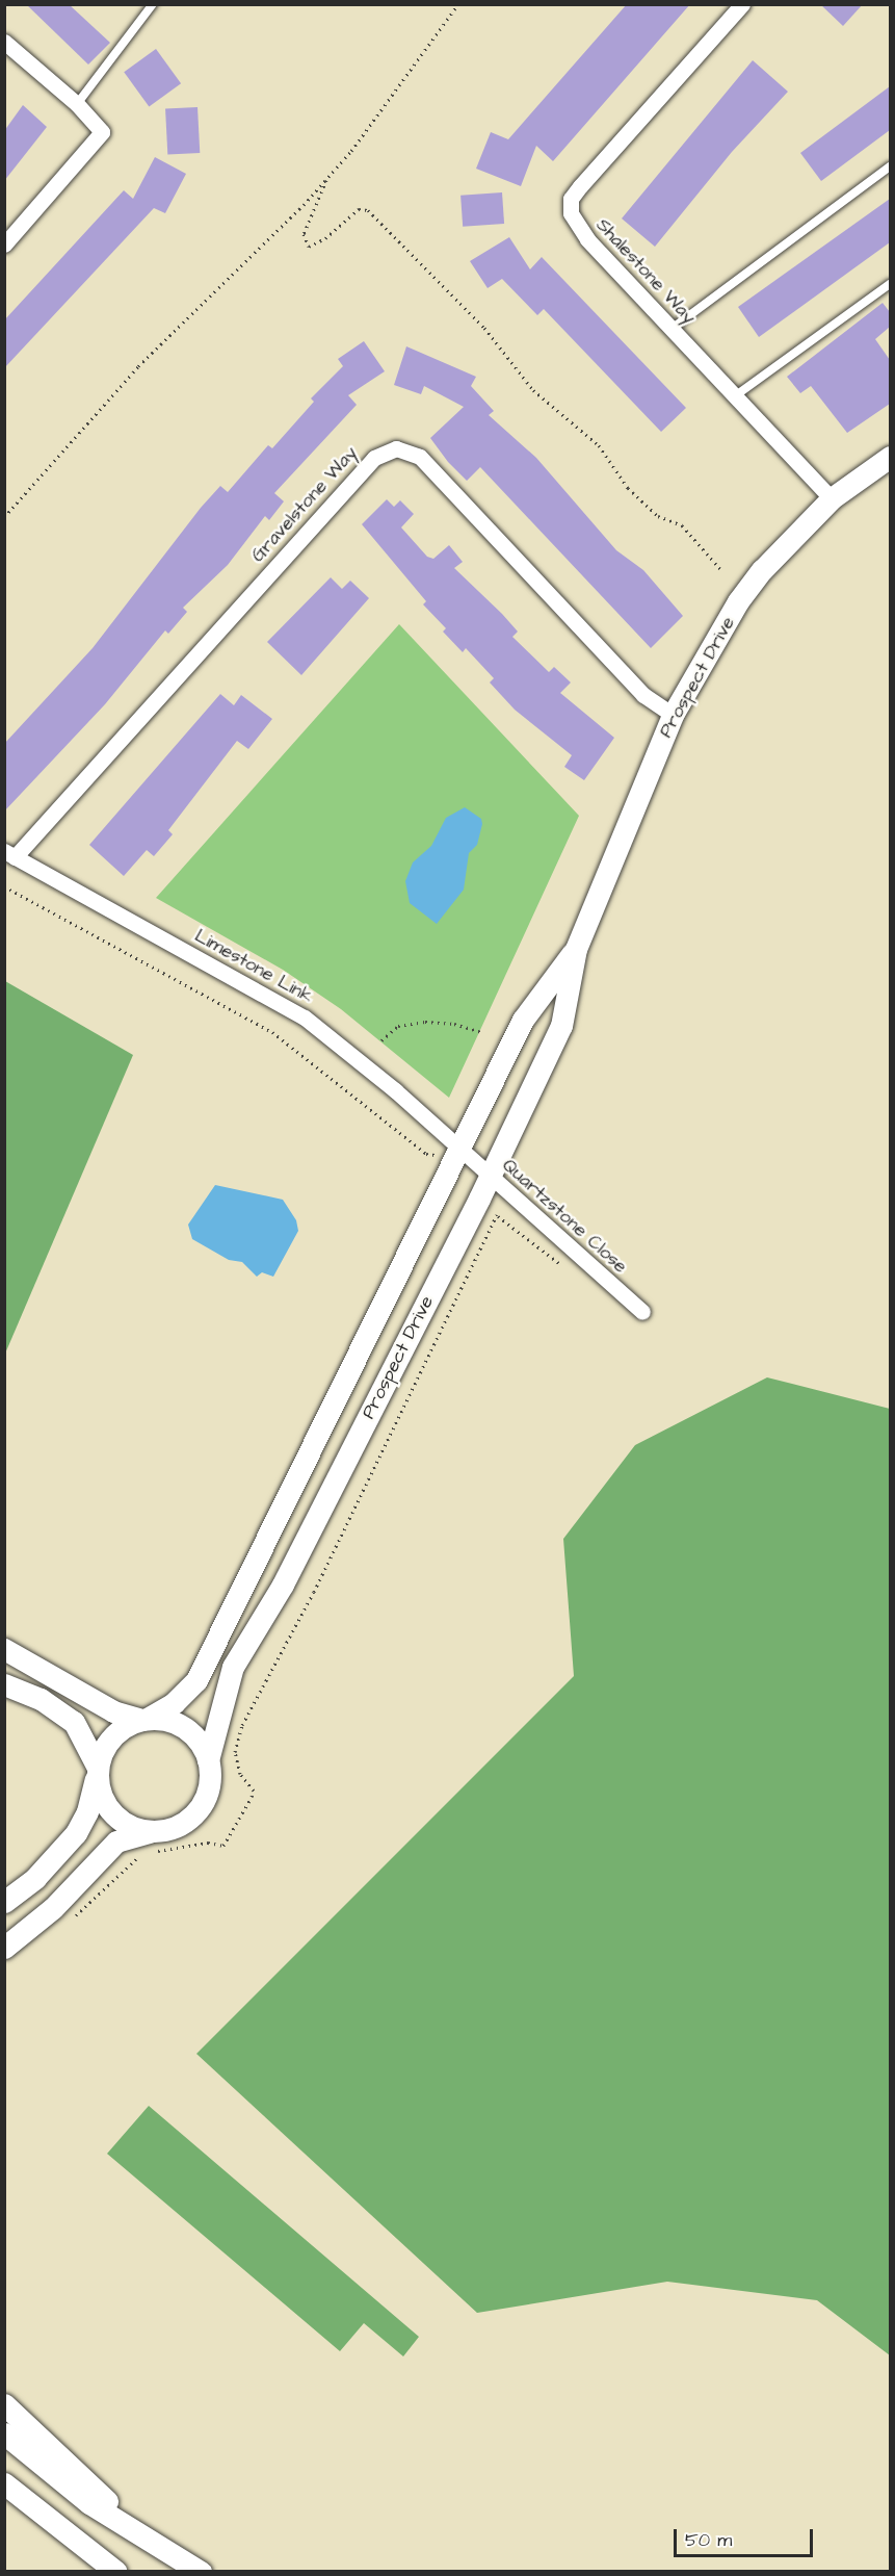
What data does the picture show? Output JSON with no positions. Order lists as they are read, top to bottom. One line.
{"streets":{"street":["Shalestone Way","Gravelstone Way","Prospect Drive","Limestone Link","Quartzstone Close"]},"crossings":[["Shalestone Way","Prospect Drive"],["Gravelstone Way","Prospect Drive"],["Gravelstone Way","Limestone Link"],["Prospect Drive","Limestone Link"],["Prospect Drive","Quartzstone Close"],["Limestone Link","Quartzstone Close"]],"scale_bar":"50 m"}
